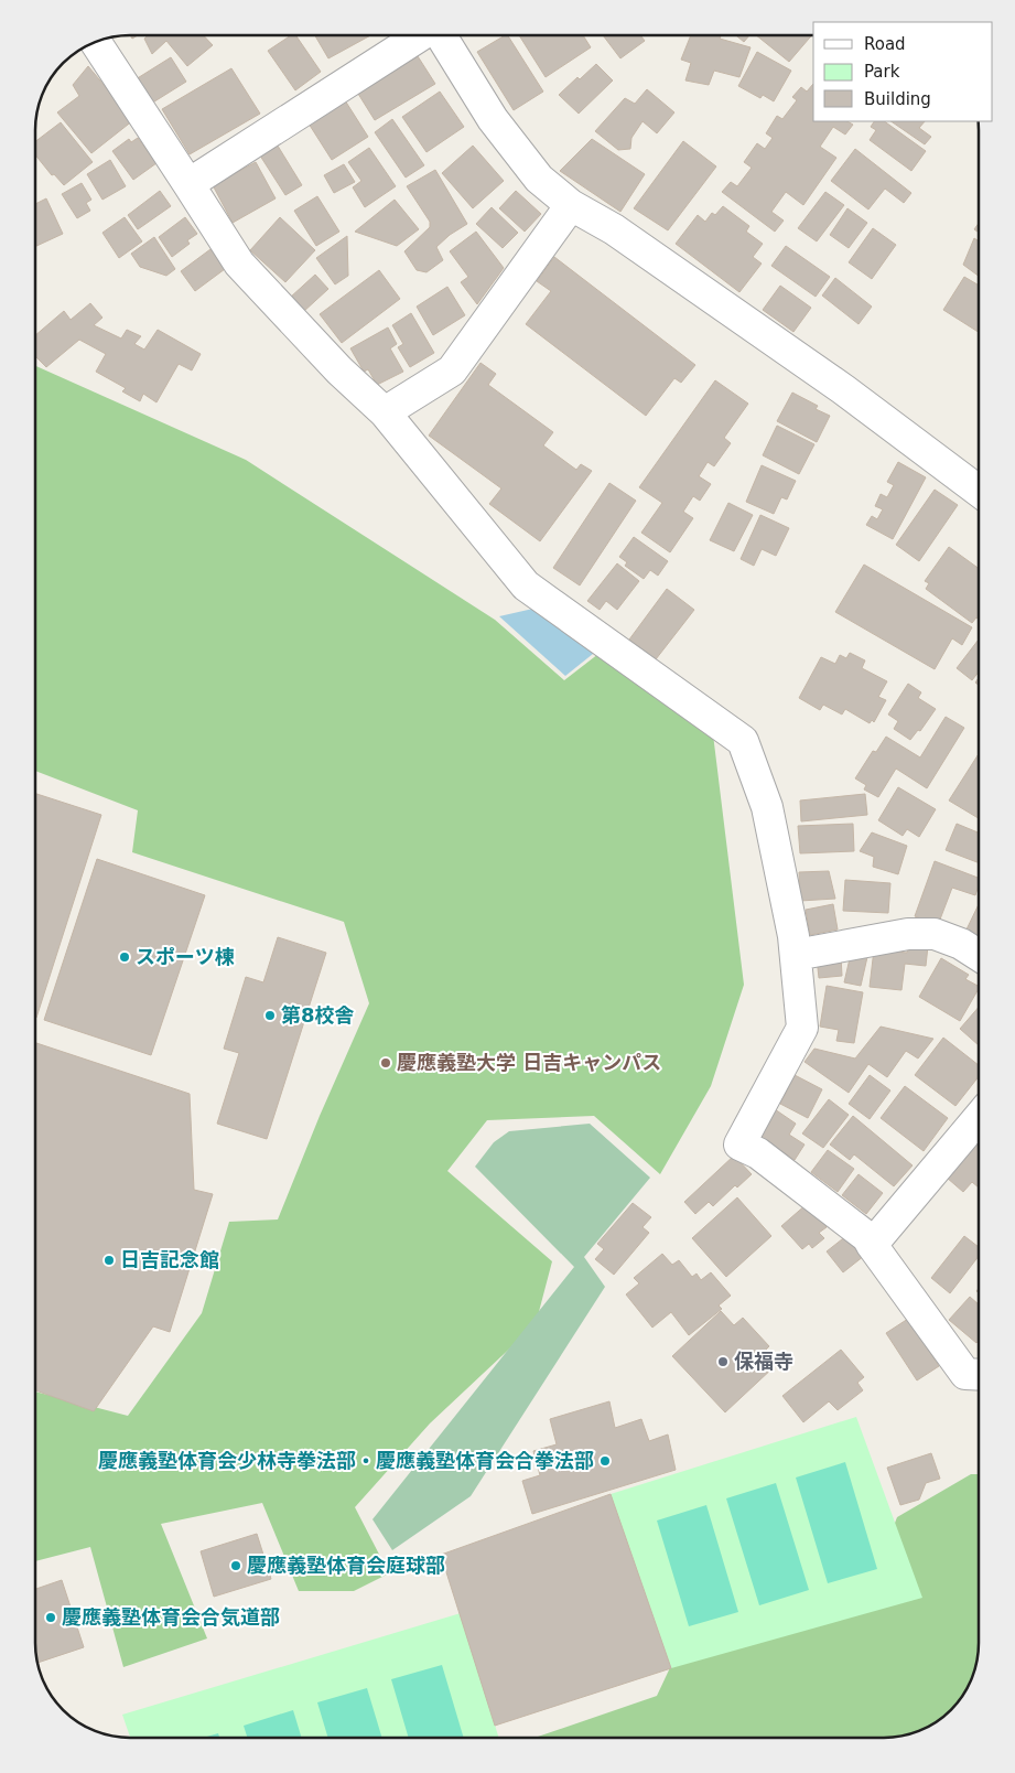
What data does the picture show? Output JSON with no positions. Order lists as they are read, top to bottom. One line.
{"places":["スポーツ棟","第8校舎","慶應義塾大学 日吉キャンパス","日吉記念館","保福寺","慶應義塾体育会少林寺拳法部・慶應義塾体育会合拳法部","慶應義塾体育会庭球部","慶應義塾体育会合気道部"],"legend":["Road","Park","Building"]}
